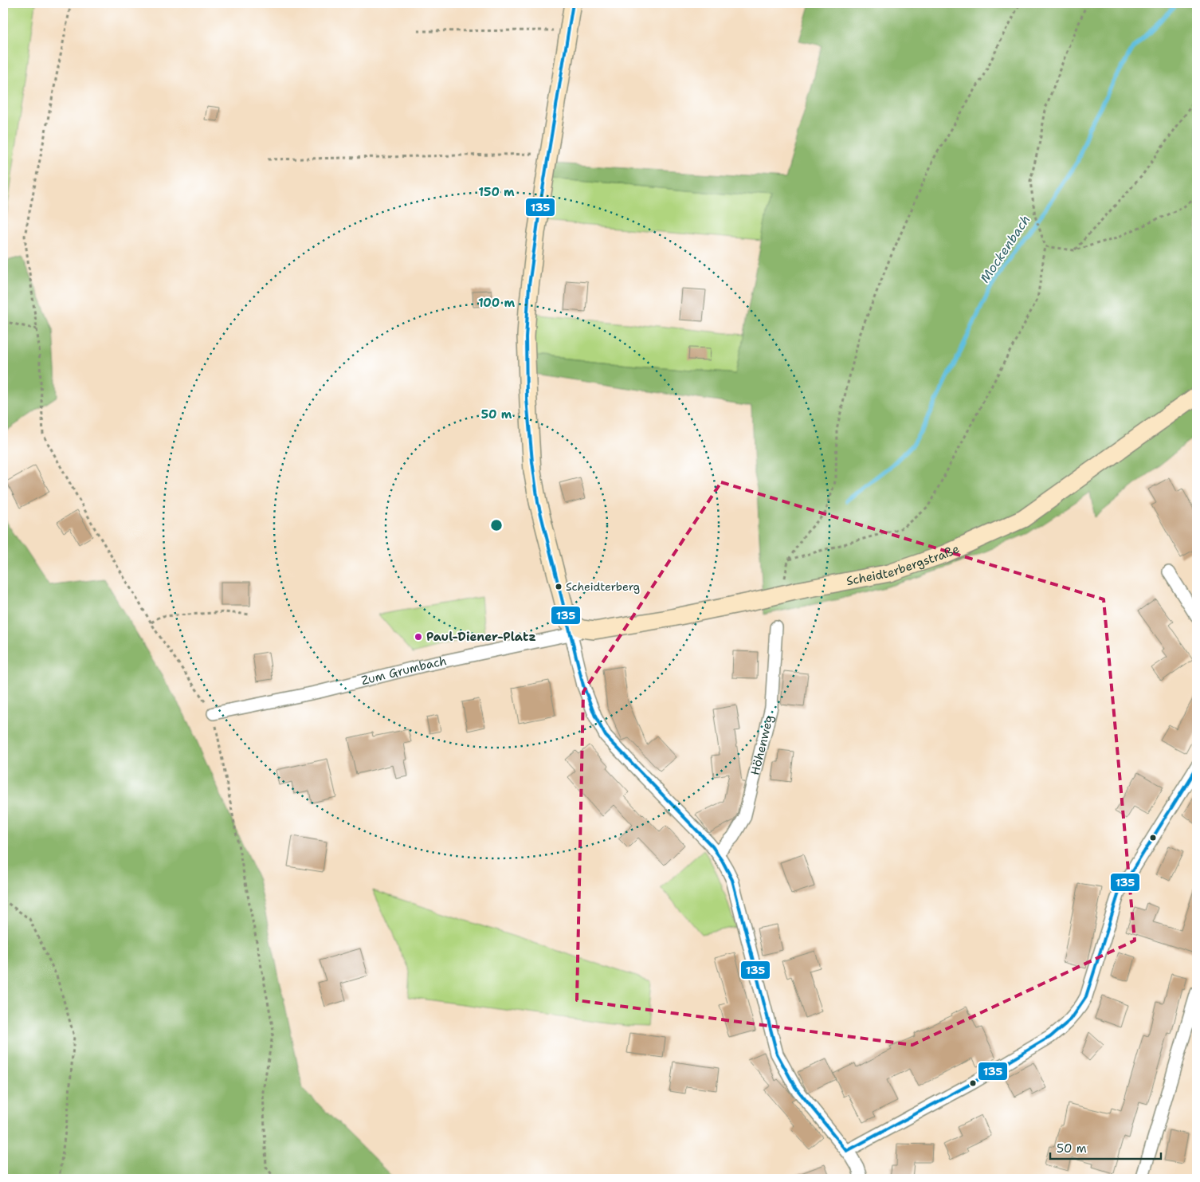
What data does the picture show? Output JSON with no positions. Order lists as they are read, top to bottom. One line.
{"streets":{"street":["Scheidterbergstraße","Zum Grumbach","Höhenweg"]},"crossings":[["Scheidterbergstraße","Zum Grumbach"]],"water":["Mockenbach"],"places":["Scheidterberg","Paul-Diener-Platz"],"lines":["transit line 135"],"scale_bar":"50 m","rings":["150 m","100 m","50 m"]}
